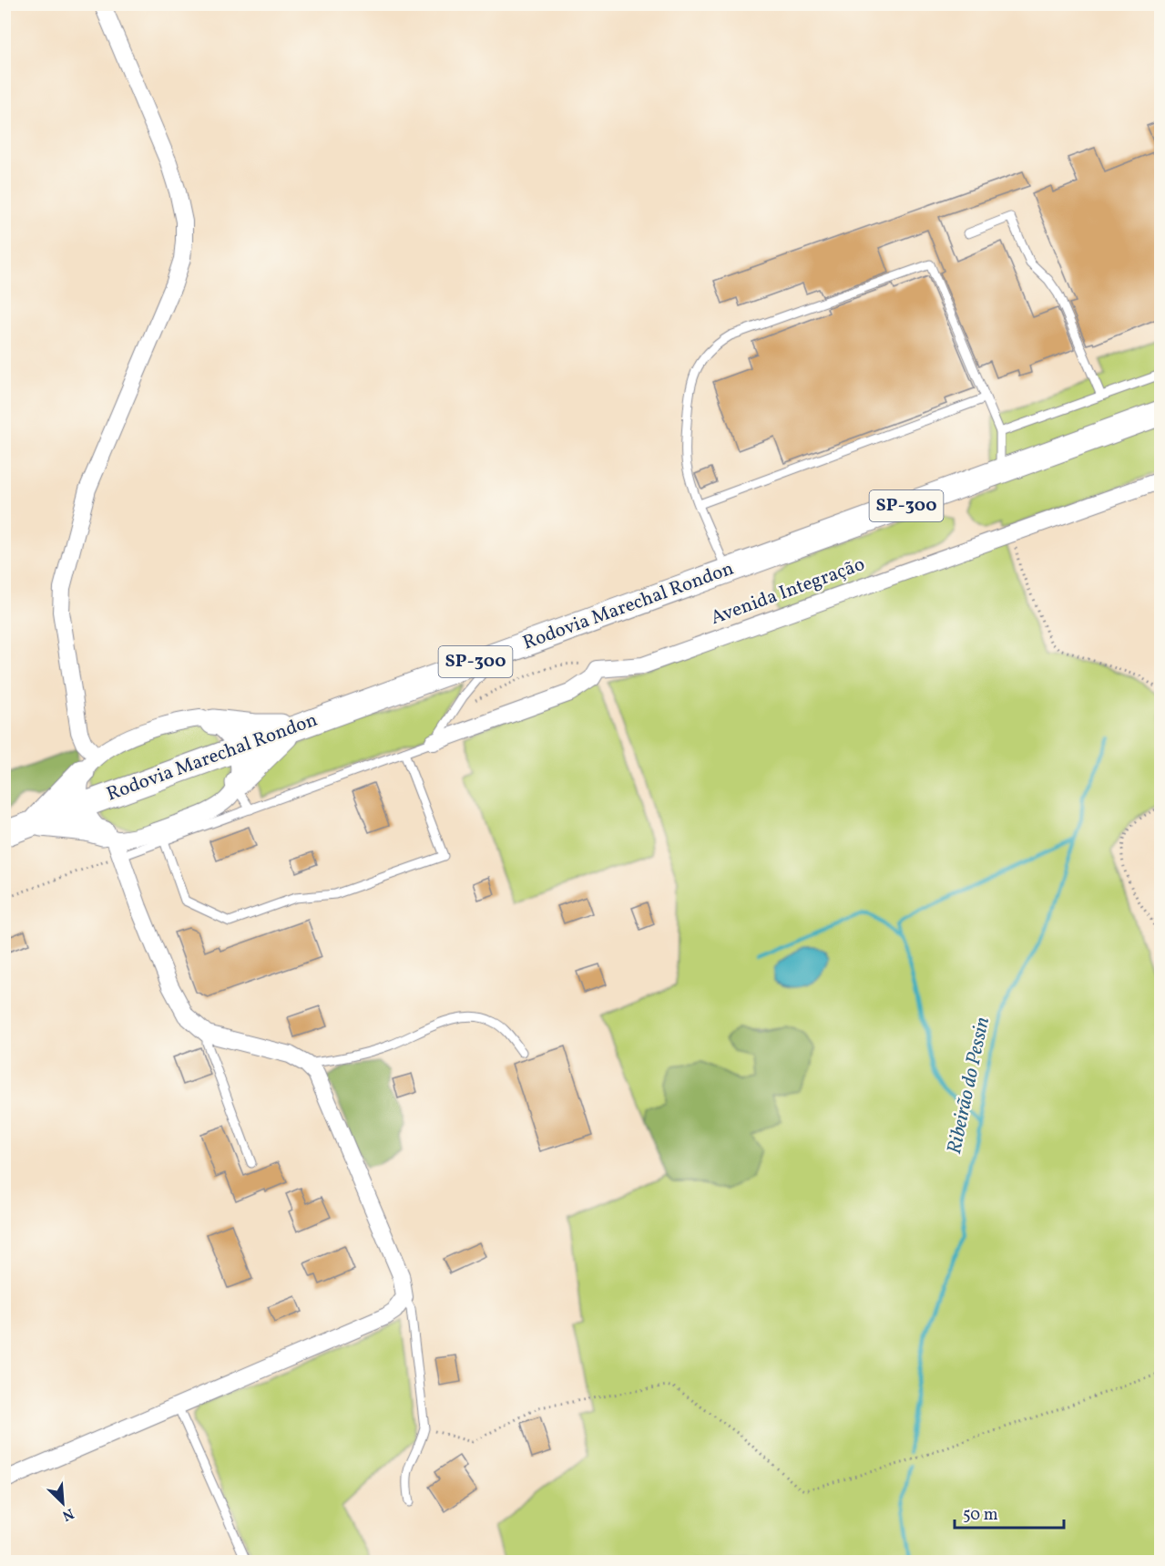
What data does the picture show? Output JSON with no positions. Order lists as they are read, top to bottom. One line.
{"streets":{"main road":["SP-300","Rodovia Marechal Rondon"],"street":["Avenida Integração"]},"water":["Ribeirão do Pessin"],"scale_bar":"50 m","north":"bottom right"}
